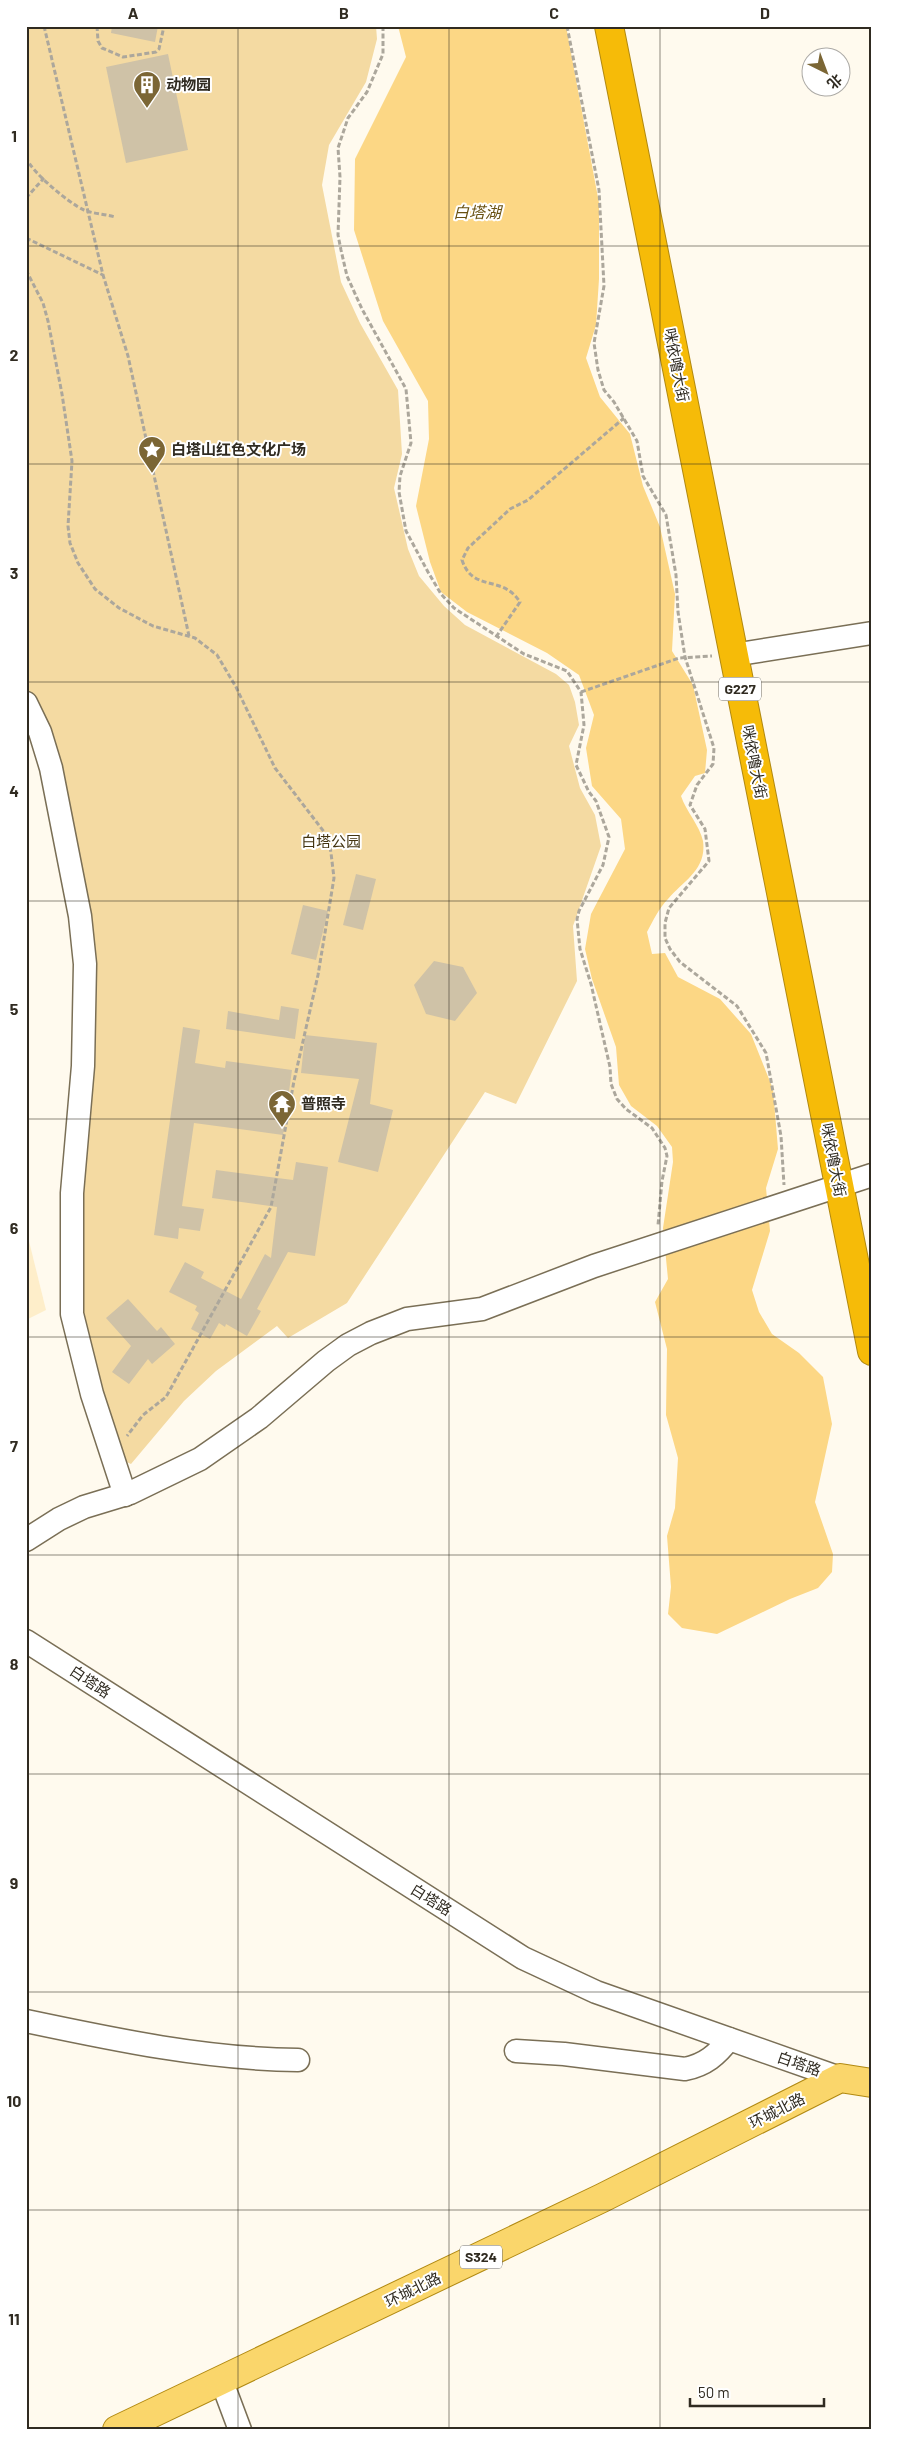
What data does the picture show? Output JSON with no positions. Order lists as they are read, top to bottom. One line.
{"streets":{"highway":["咪依噜大街","G227"],"main road":["白塔路","环城北路","S324"]},"crossings":[["白塔路","环城北路"]],"water":["白塔湖"],"parks":["白塔公园"],"places":{"building":["动物园"],"place":["白塔山红色文化广场"],"temple":["普照寺"]},"scale_bar":"50 m","north":"bottom right","grid":{"columns":["A","B","C","D"],"rows":["1","2","3","4","5","6","7","8","9","10","11"]}}
